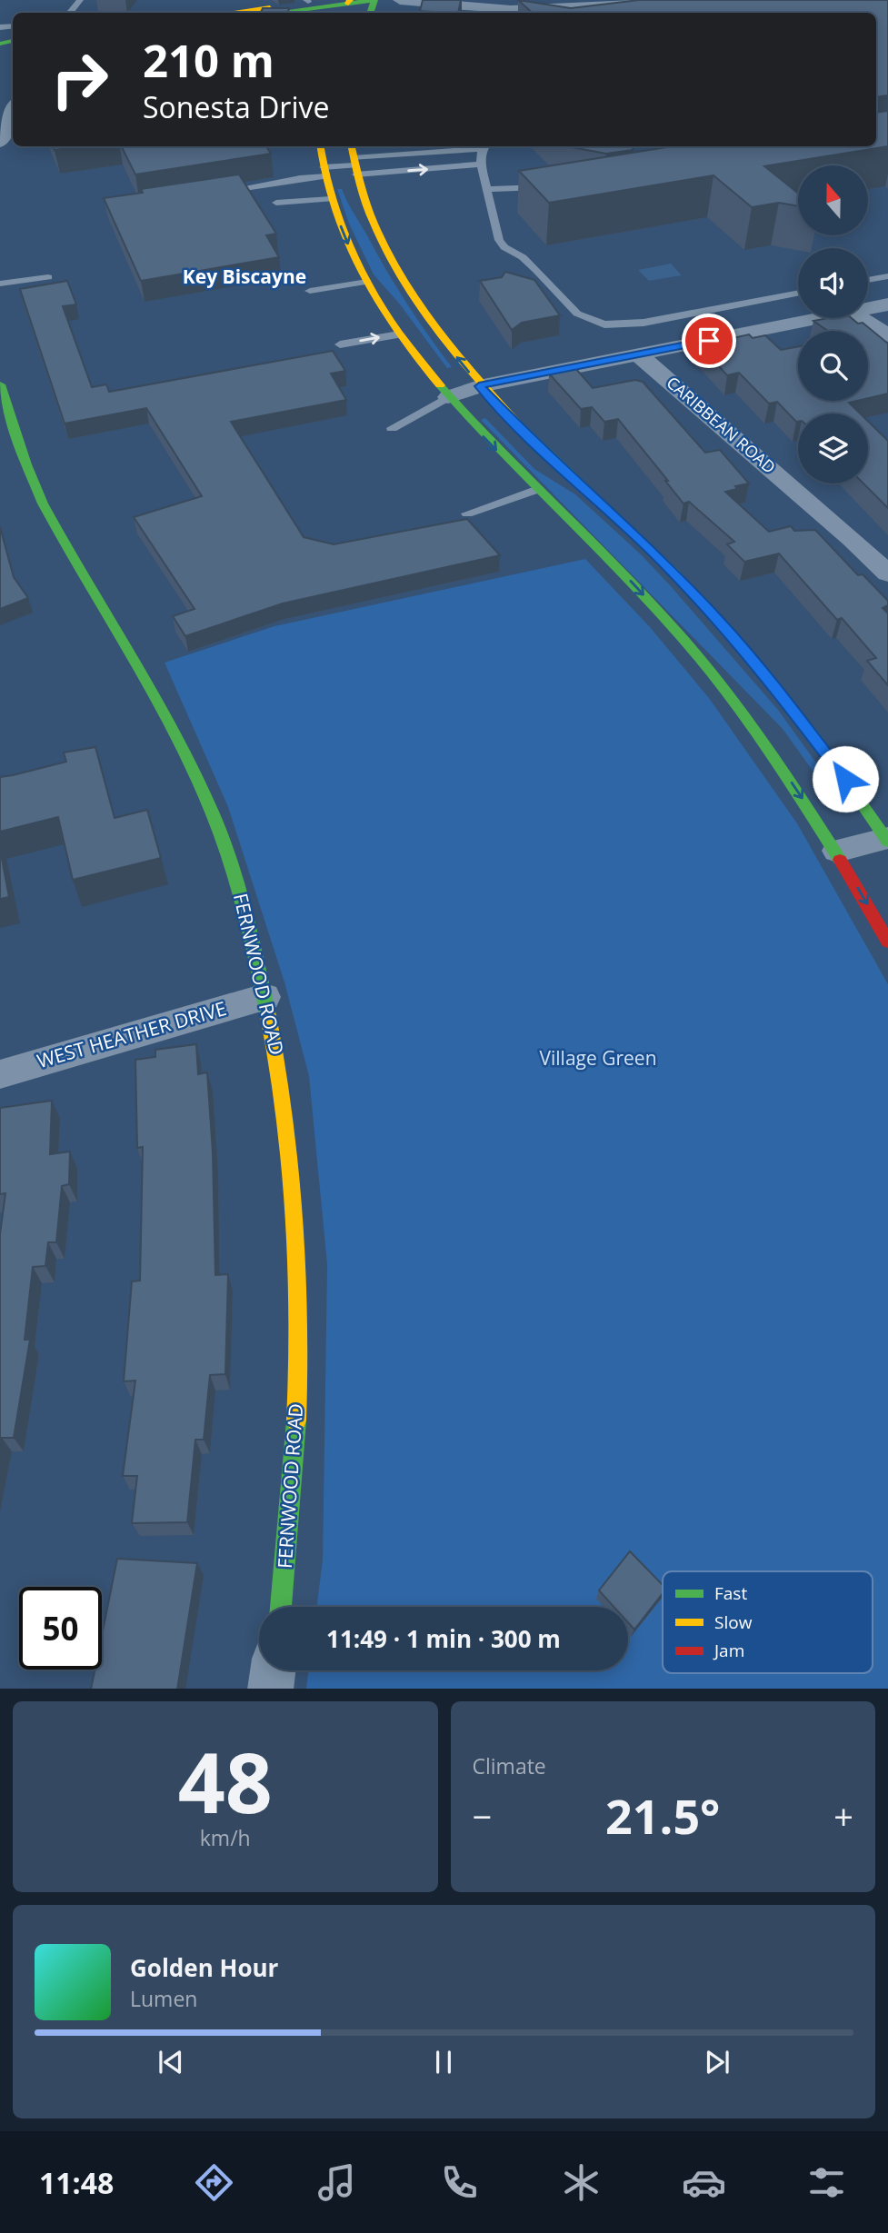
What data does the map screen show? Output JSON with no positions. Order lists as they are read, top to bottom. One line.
{"streets":{"main road":["FERNWOOD ROAD"],"street":["CARIBBEAN ROAD","WEST HEATHER DRIVE"]},"crossings":[["FERNWOOD ROAD","WEST HEATHER DRIVE"]],"districts":["Key Biscayne"],"parks":["Village Green"],"legend":["Fast","Slow","Jam"],"north":"top","page":{"turn":["210 m","Sonesta Drive"],"limit":"50","trip":"11:49 · 1 min · 300 m","tile":[["48","km/h"],"Climate"],"heat":["−","21.5°","+"],"song":["Golden Hour","Lumen"],"tabs":"11:48"}}
